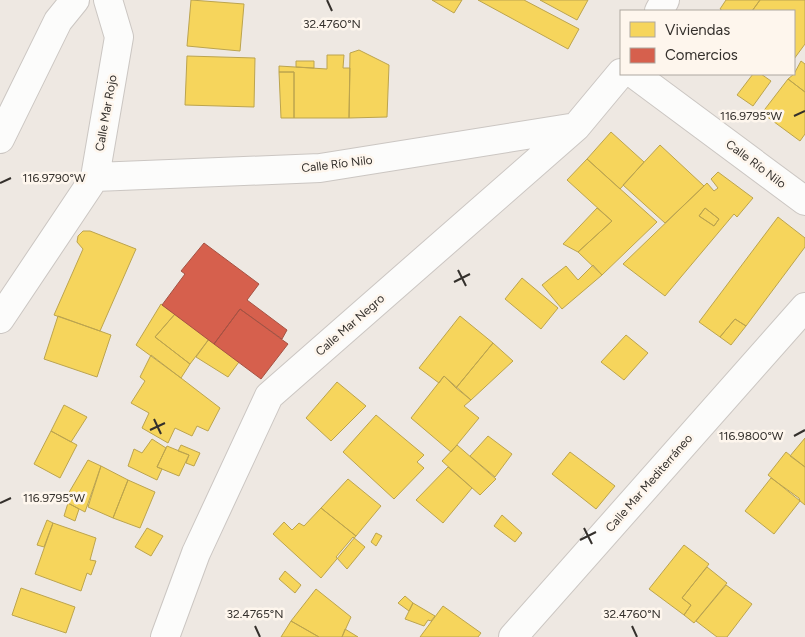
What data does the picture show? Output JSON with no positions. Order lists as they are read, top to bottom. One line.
{"streets":{"street":["Calle Mar Rojo","Calle Río Nilo","Calle Mar Negro","Calle Mar Mediterráneo"]},"crossings":[["Calle Mar Rojo","Calle Río Nilo"],["Calle Río Nilo","Calle Mar Negro"]],"legend":["Viviendas","Comercios"],"coordinates":["32.4760°N","116.9795°W","116.9790°W","116.9800°W","32.4765°N"]}
